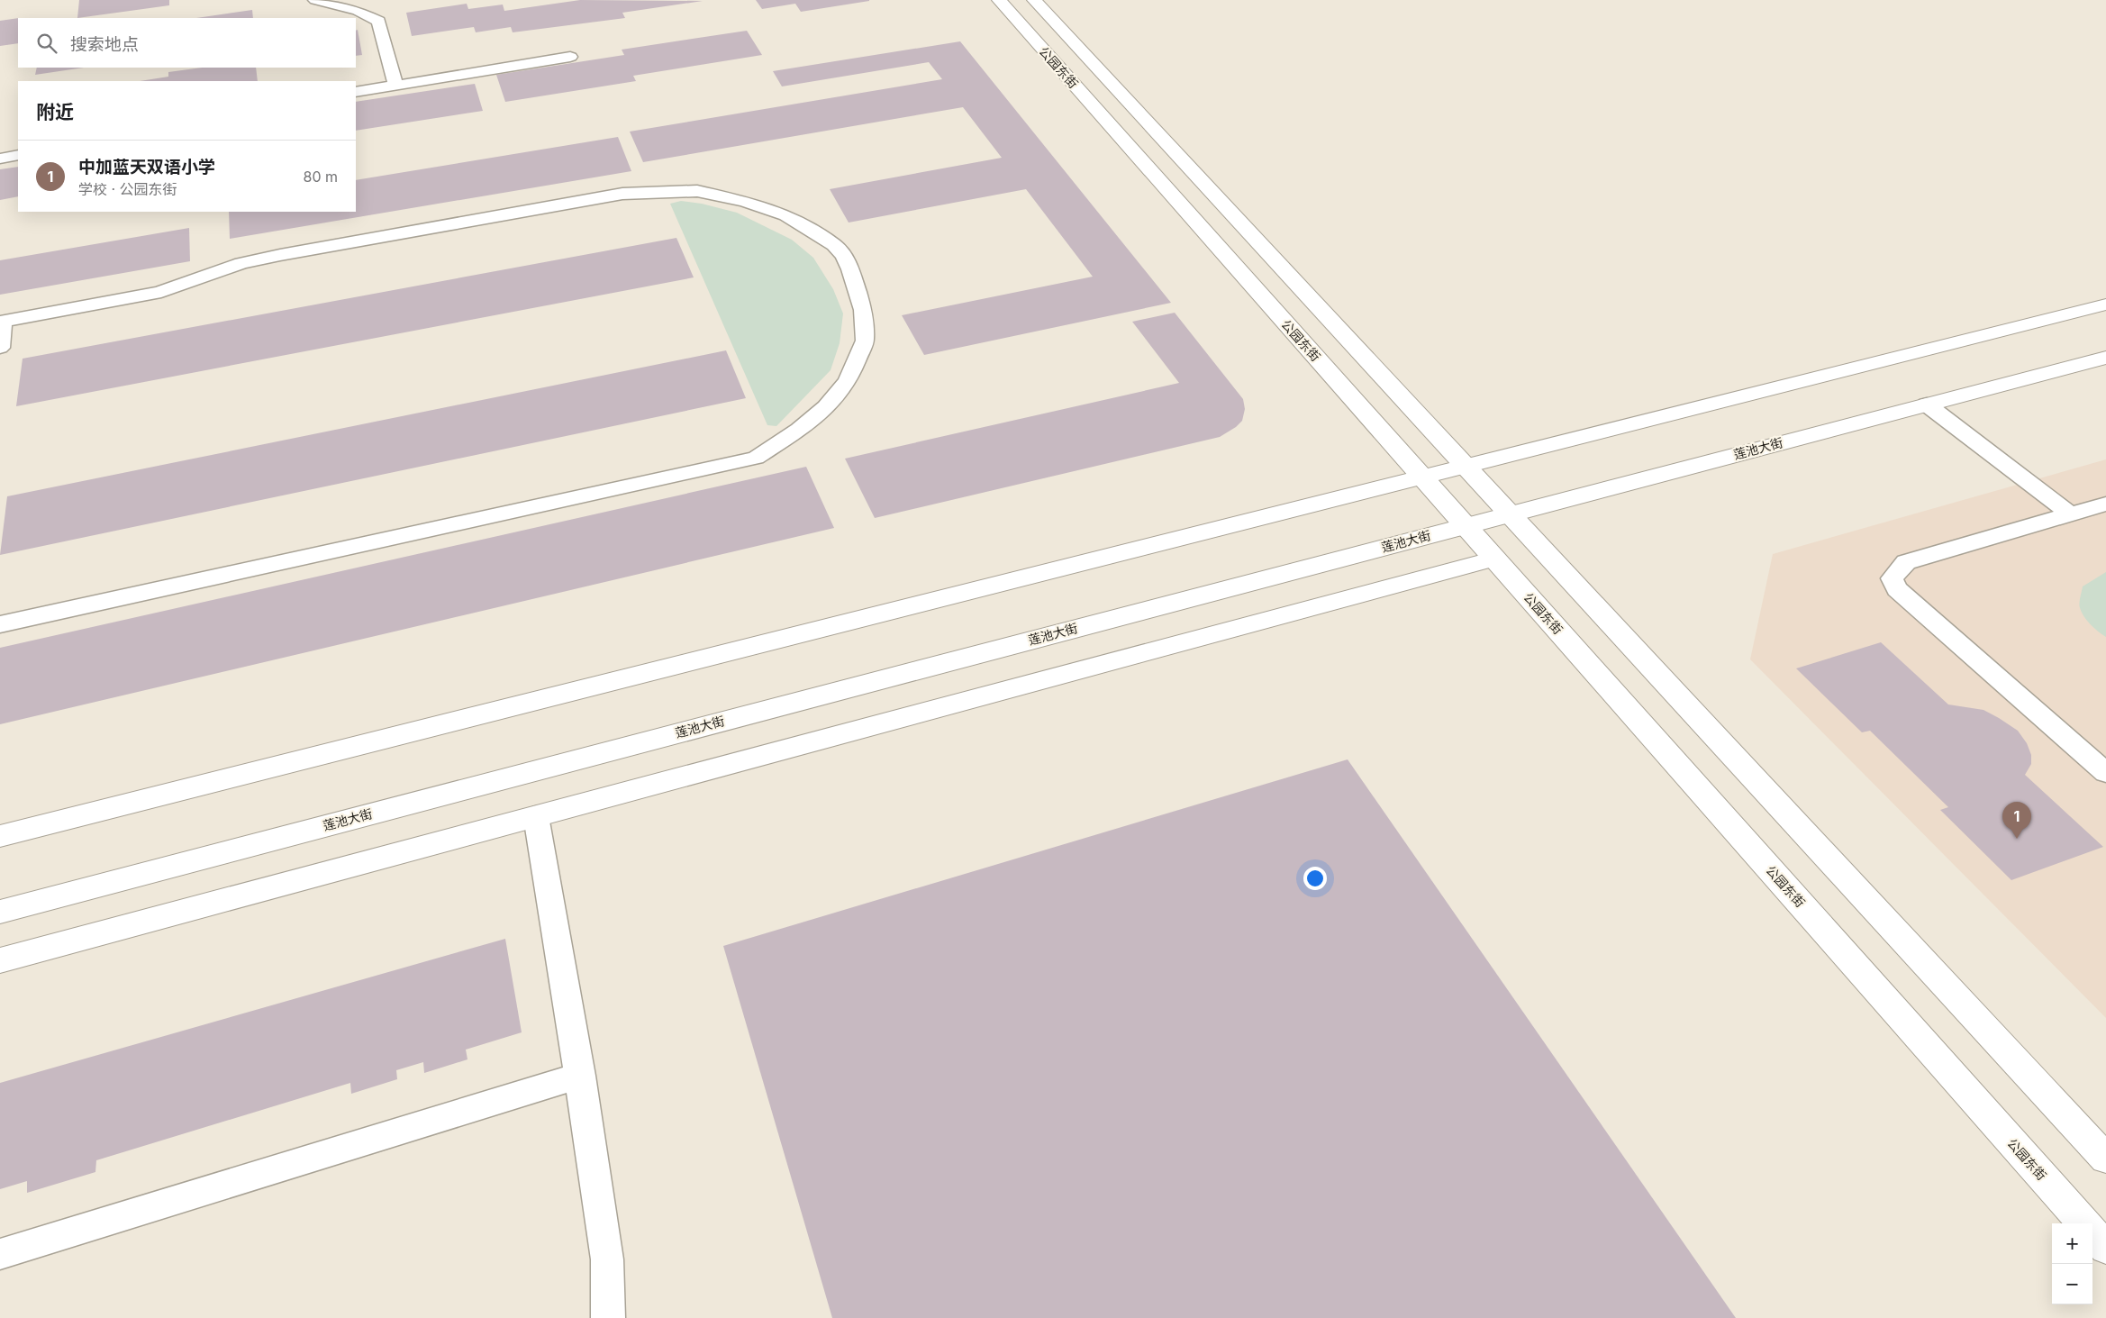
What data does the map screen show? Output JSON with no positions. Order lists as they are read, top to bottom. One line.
{"streets":{"street":["公园东街","莲池大街"]},"crossings":[["公园东街","莲池大街"]],"page":{"search":"搜索地点","heading":"附近","list":[{"mark":"1","name":"中加蓝天双语小学","note":"学校 · 公园东街","value":"80 m"}],"pins":"1","map_buttons":["+","−"]}}
